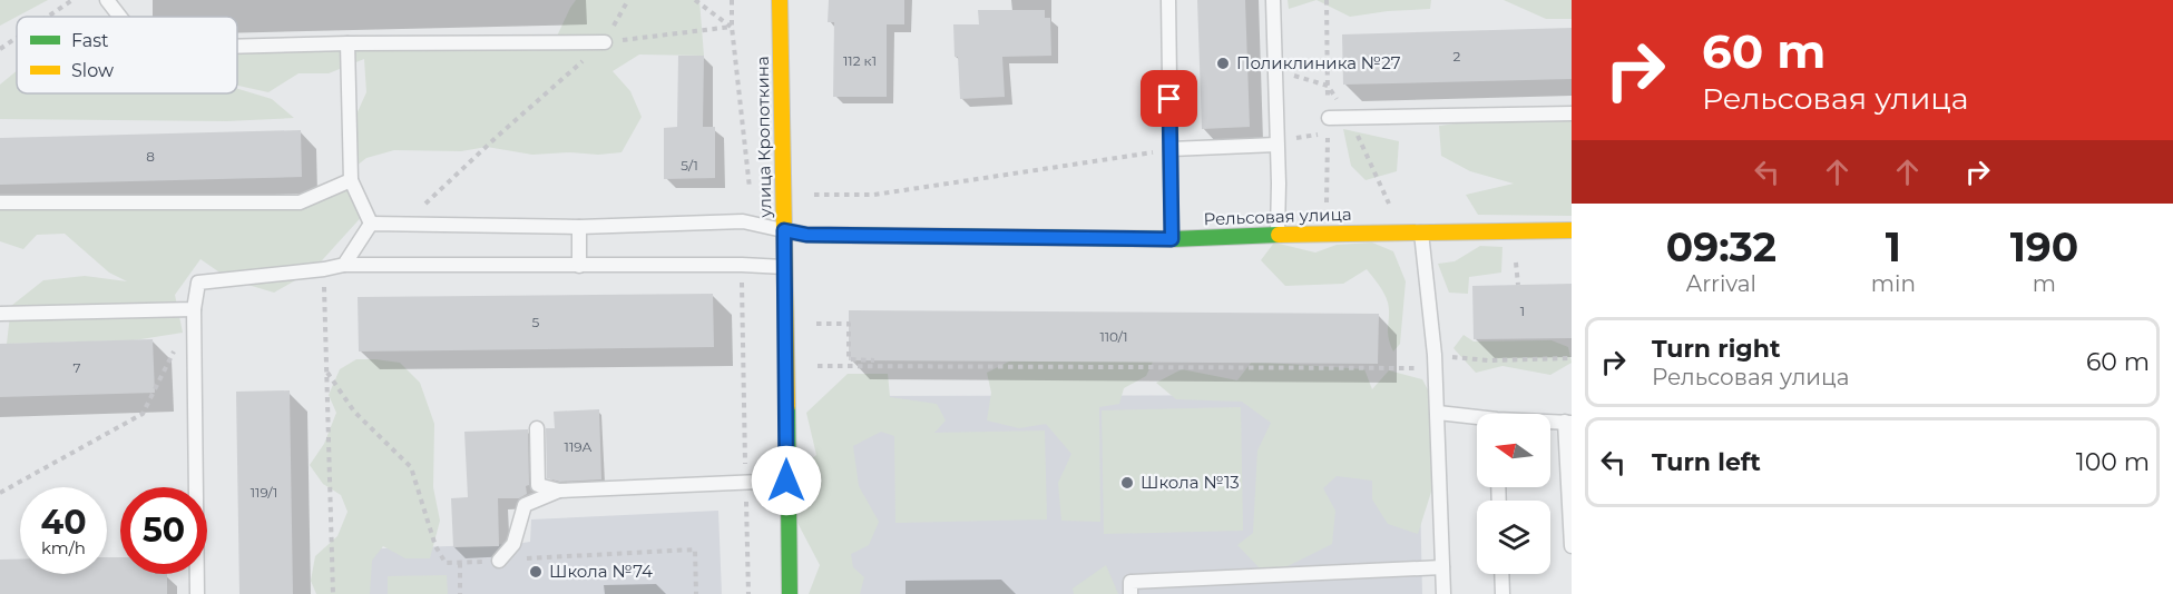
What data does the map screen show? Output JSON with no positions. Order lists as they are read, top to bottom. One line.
{"streets":{"street":["улица Кропоткина","Рельсовая улица"]},"crossings":[["улица Кропоткина","Рельсовая улица"]],"places":["Поликлиника №27","Школа №13","Школа №74"],"house_numbers":["2","112 к1","8","5/1","1","5","110/1","7","119А","119/1"],"legend":["Fast","Slow"],"north":"left","page":{"turn":["60 m","Рельсовая улица"],"eta":["09:32","Arrival","1","min","190","m"],"list":[{"name":"Turn right","note":"Рельсовая улица","value":"60 m"},{"name":"Turn left","value":"100 m"}],"speed":"40 km/h","limit":"50"}}
